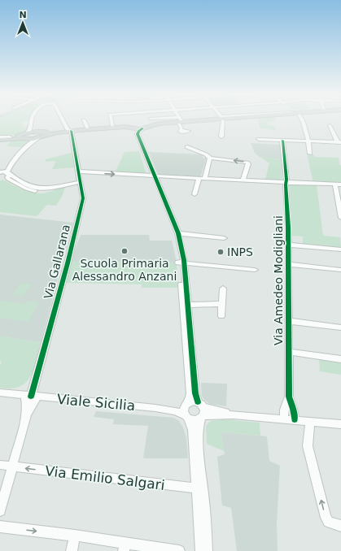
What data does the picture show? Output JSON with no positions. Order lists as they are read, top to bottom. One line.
{"streets":{"street":["Via Gallarana","Via Amedeo Modigliani","Viale Sicilia","Via Emilio Salgari"]},"crossings":[["Via Gallarana","Viale Sicilia"],["Via Gallarana","Via Emilio Salgari"]],"one_way":["Via Emilio Salgari"],"places":["Scuola Primaria Alessandro Anzani","INPS"],"north":"top"}
